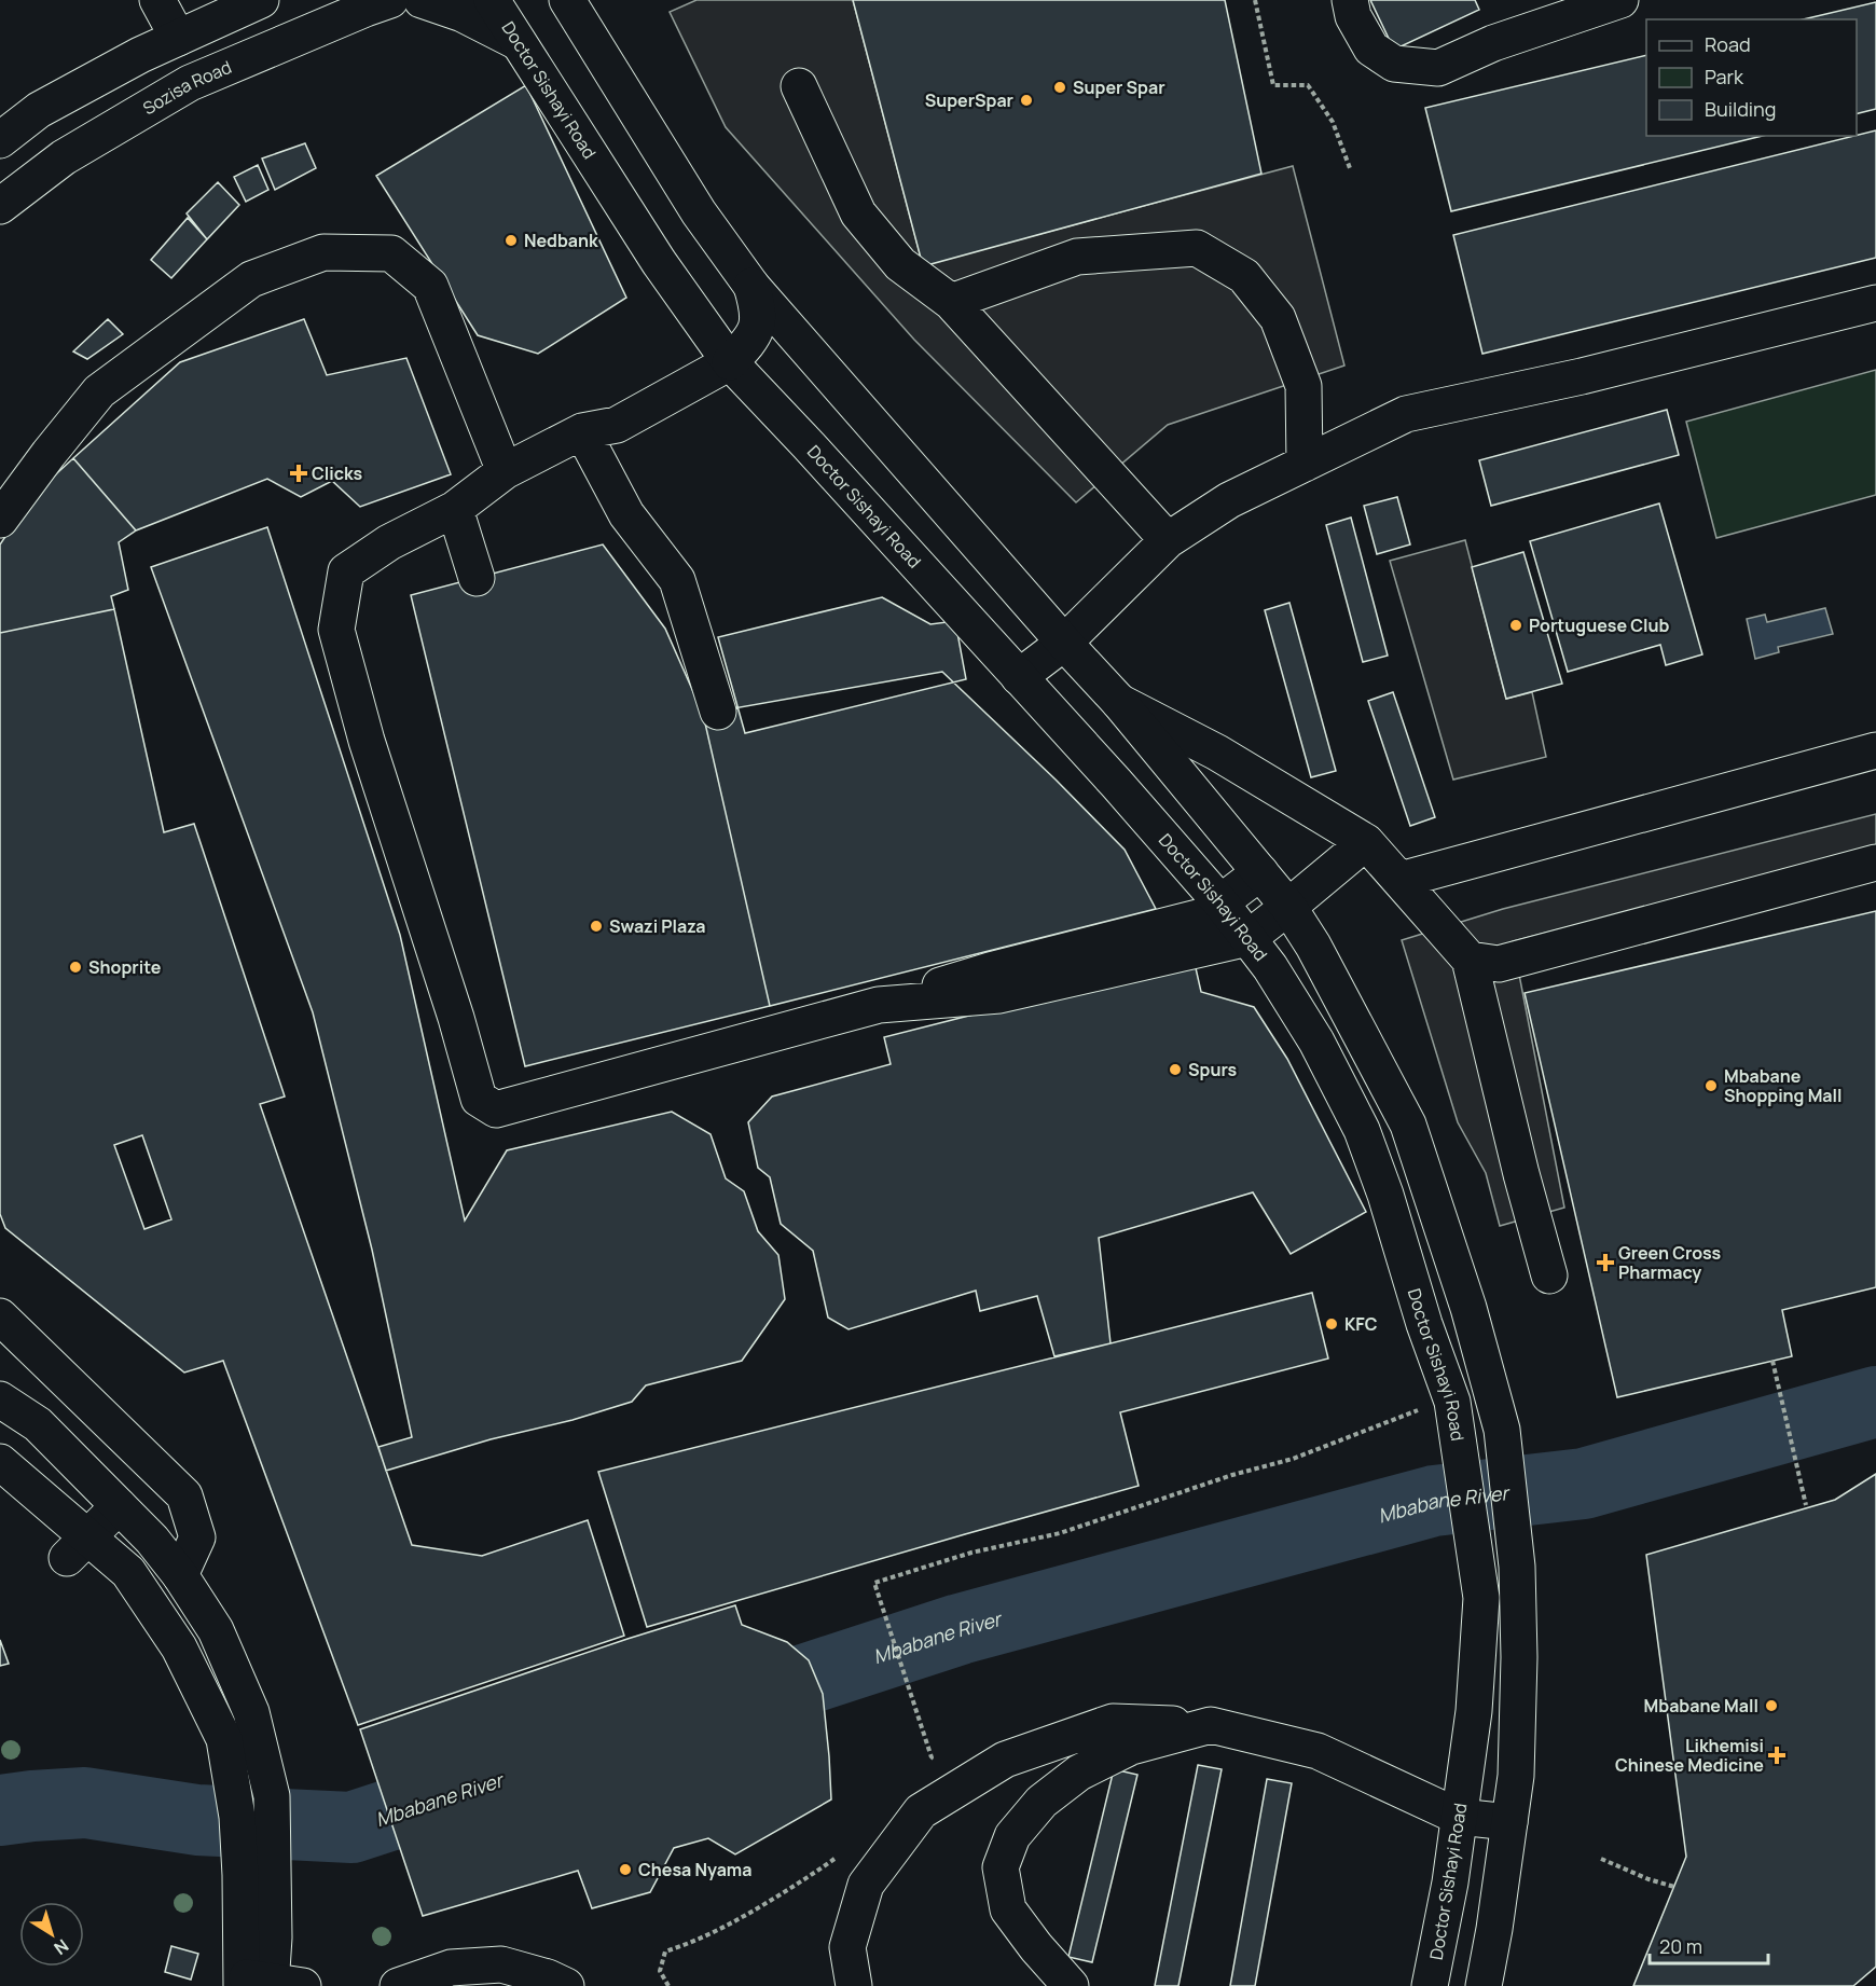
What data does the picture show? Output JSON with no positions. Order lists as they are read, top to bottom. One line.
{"streets":{"main road":["Sozisa Road","Doctor Sishayi Road"]},"water":["Mbabane River"],"places":{"other":["Super Spar","SuperSpar","Nedbank","Portuguese Club","Swazi Plaza","Shoprite","Spurs","Mbabane Shopping Mall","KFC","Mbabane Mall","Chesa Nyama"],"health":["Clicks","Green Cross Pharmacy","Likhemisi Chinese Medicine"]},"legend":["Road","Park","Building"],"scale_bar":"20 m","north":"bottom right"}
